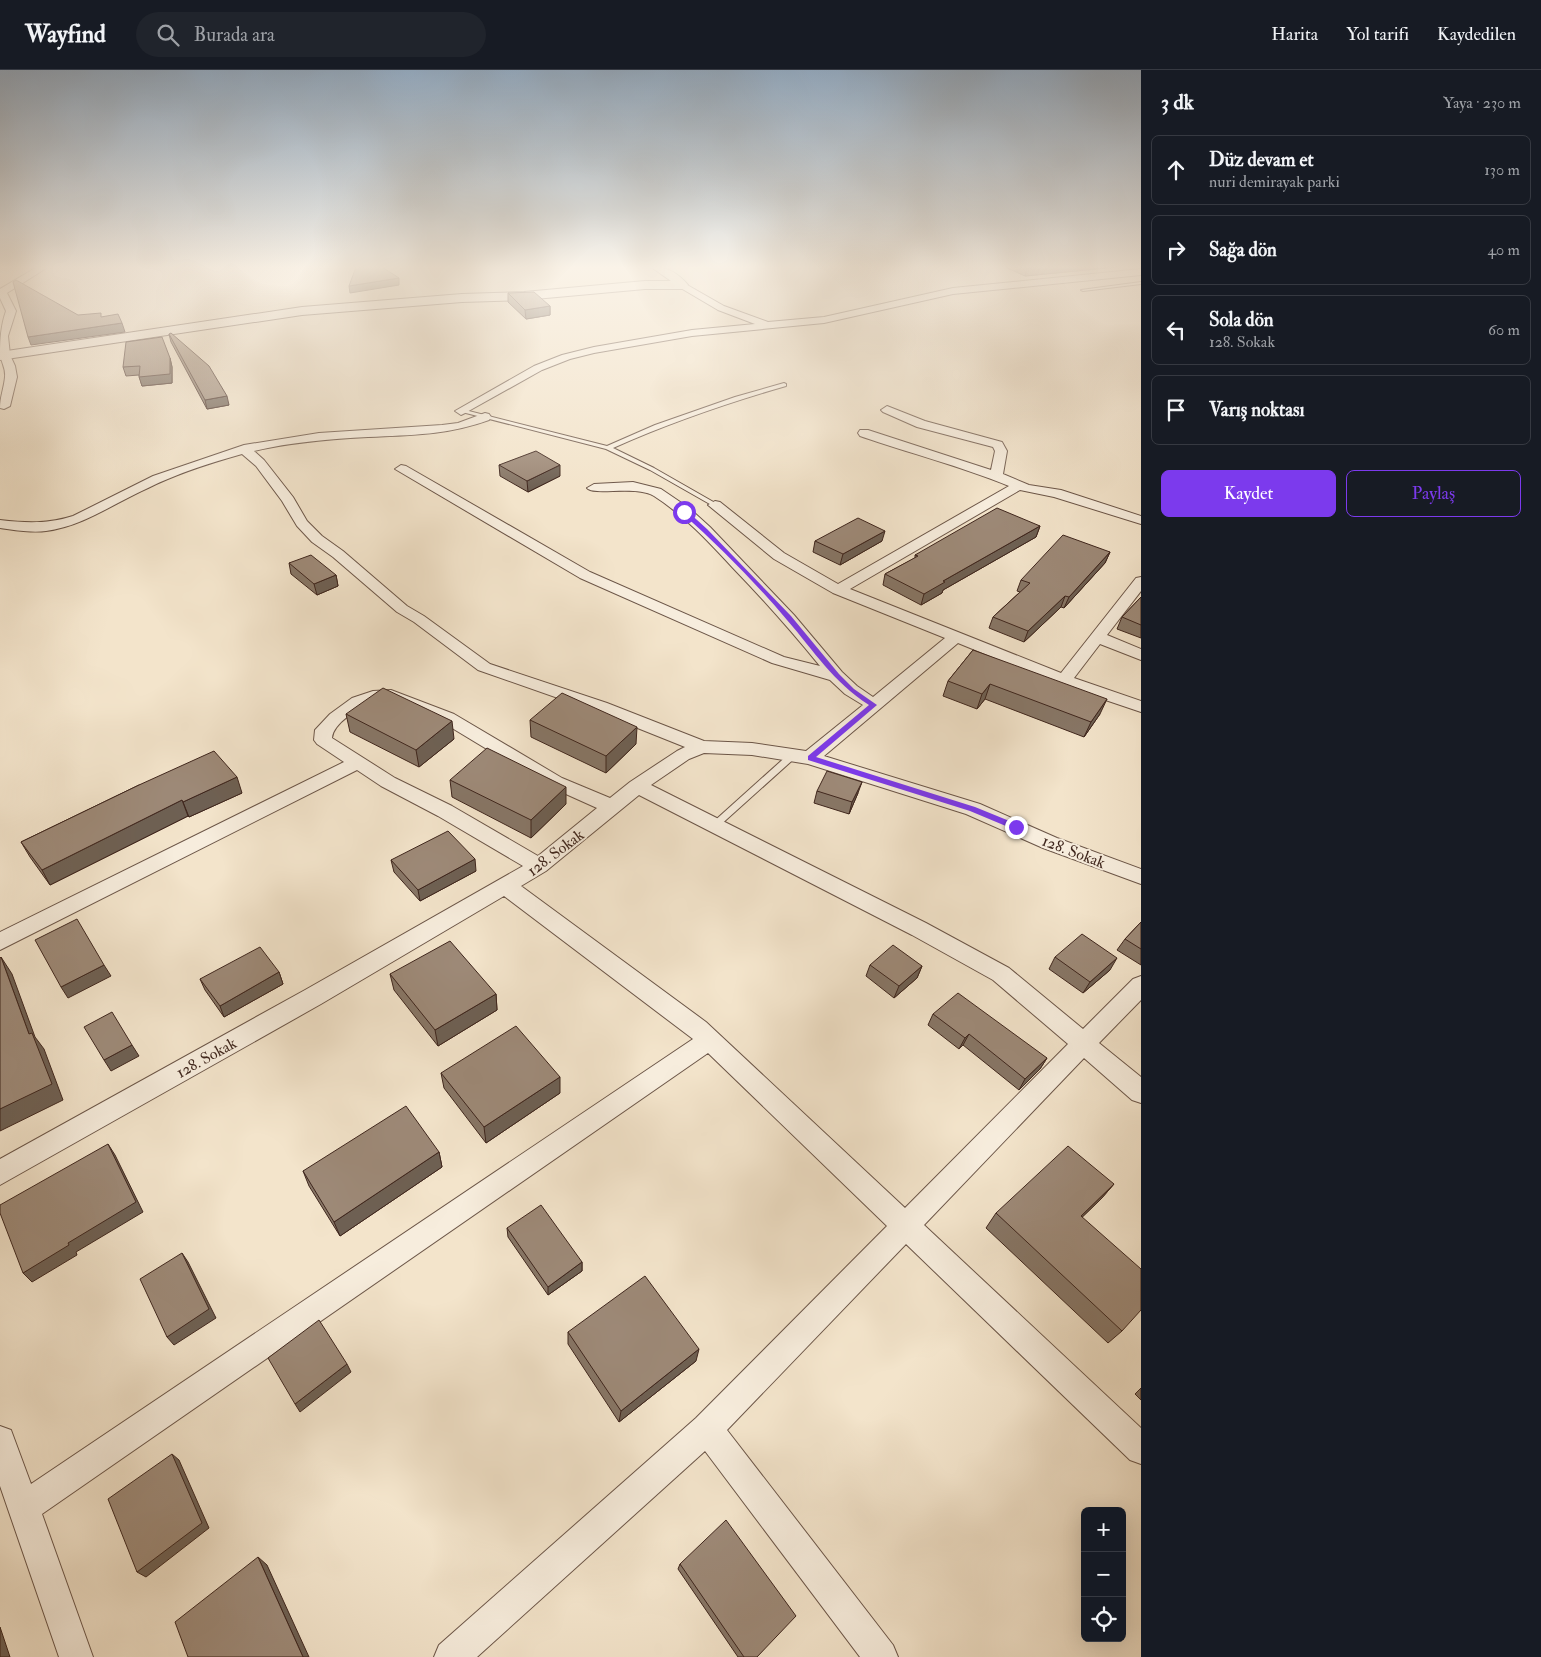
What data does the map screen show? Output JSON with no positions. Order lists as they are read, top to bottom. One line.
{"streets":{"street":["128. Sokak"]},"page":{"header":"Wayfind","search":"Burada ara","nav":["Harita","Yol tarifi","Kaydedilen"],"heading":["3 dk","Yaya · 230 m"],"list":[["Düz devam et","nuri demirayak parki","130 m"],["Sağa dön","40 m"],["Sola dön","128. Sokak","60 m"],"Varış noktası"],"buttons":["Kaydet","Paylaş"],"map_buttons":["+","−"]}}
